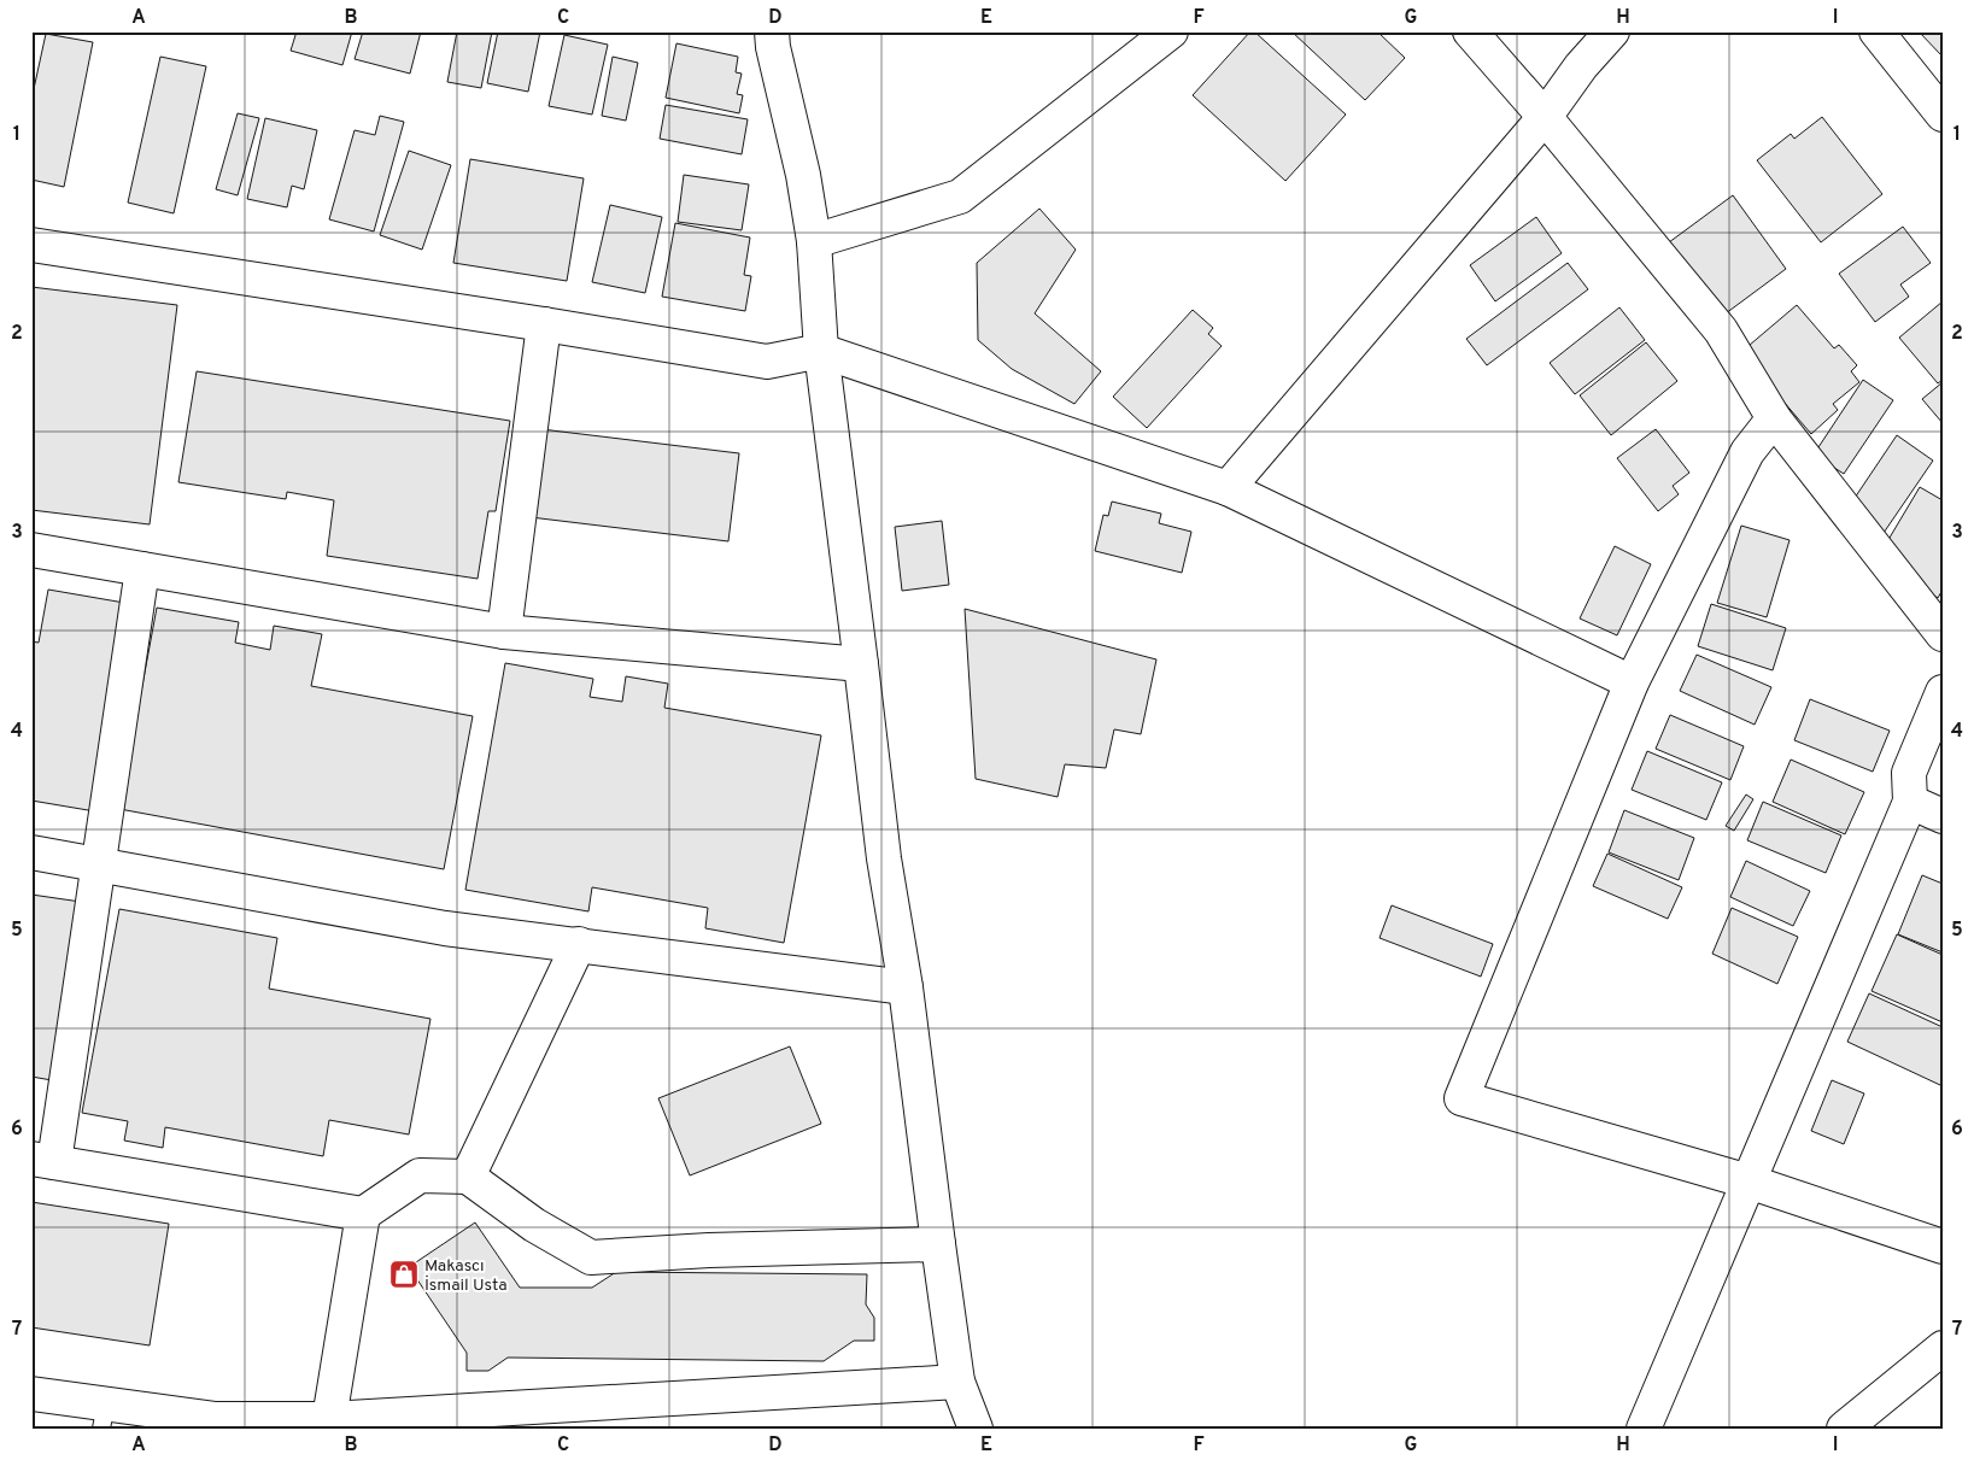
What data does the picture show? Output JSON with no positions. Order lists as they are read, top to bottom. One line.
{"places":{"shop":["Makascı İsmail Usta"]},"grid":{"columns":["A","B","C","D","E","F","G","H","I"],"rows":["1","2","3","4","5","6","7"]}}
